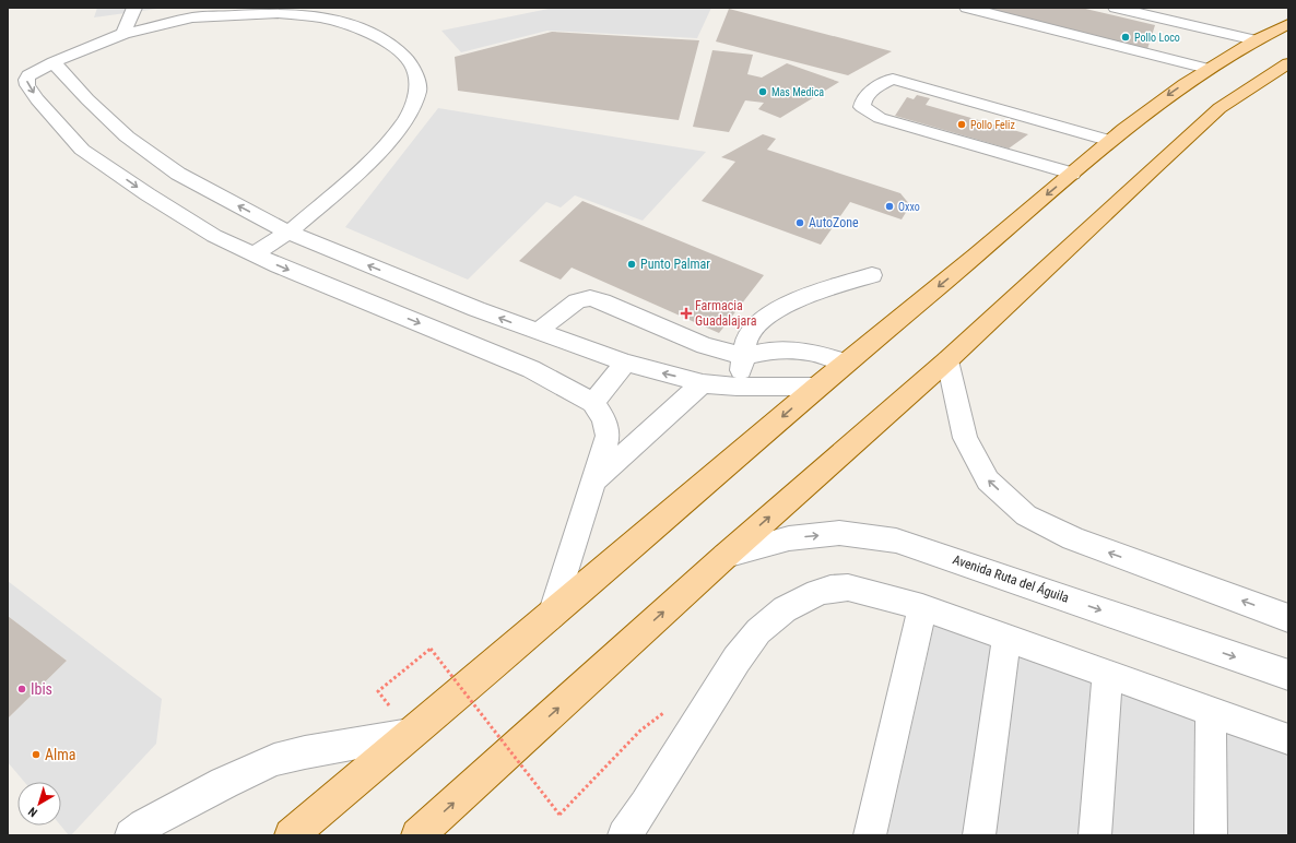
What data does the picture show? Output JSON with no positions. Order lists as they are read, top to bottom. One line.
{"streets":{"street":["Avenida Ruta del Águila"]},"places":{"other":["Pollo Loco","Mas Medica","Pollo Feliz","Oxxo","AutoZone","Punto Palmar","Ibis","Alma"],"health":["Farmacia Guadalajara"]},"north":"bottom left"}
